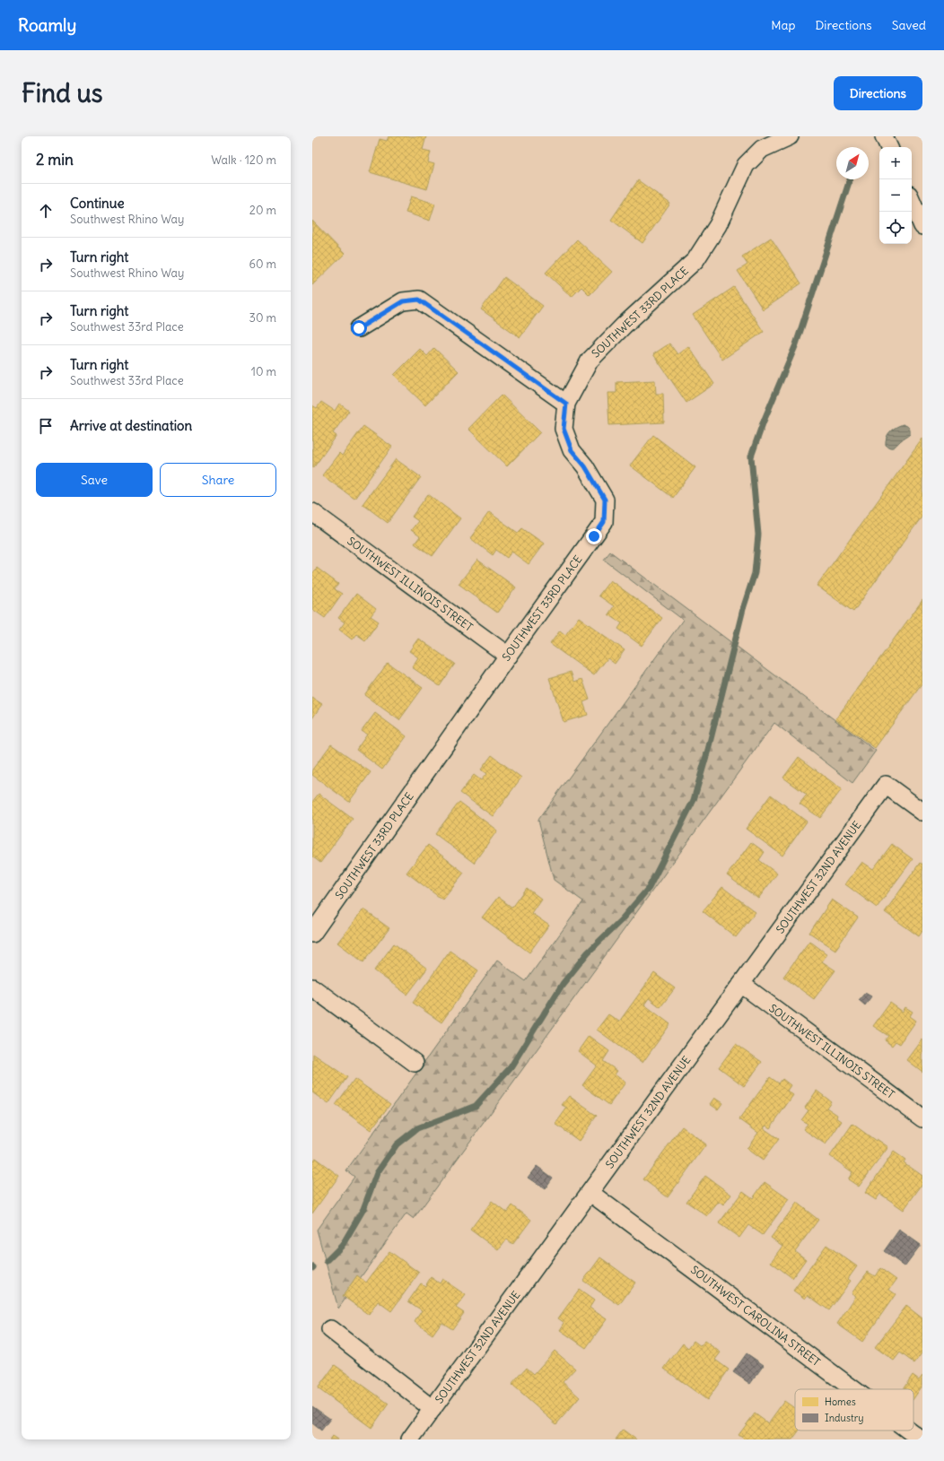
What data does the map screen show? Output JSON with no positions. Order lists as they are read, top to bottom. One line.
{"streets":{"street":["SOUTHWEST 33RD PLACE","SOUTHWEST ILLINOIS STREET","SOUTHWEST 32ND AVENUE","SOUTHWEST CAROLINA STREET"]},"crossings":[["SOUTHWEST 33RD PLACE","SOUTHWEST ILLINOIS STREET"],["SOUTHWEST ILLINOIS STREET","SOUTHWEST 32ND AVENUE"],["SOUTHWEST 32ND AVENUE","SOUTHWEST CAROLINA STREET"]],"legend":["Homes","Industry"],"north":"top right","page":{"header":"Roamly","nav":["Map","Directions","Saved"],"buttons":["Directions",["Save","Share"]],"title":"Find us","heading":["2 min","Walk · 120 m"],"map_buttons":["+","−"],"list":[["Continue","Southwest Rhino Way","20 m"],["Turn right","Southwest Rhino Way","60 m"],["Turn right","Southwest 33rd Place","30 m"],["Turn right","Southwest 33rd Place","10 m"],"Arrive at destination"]}}
